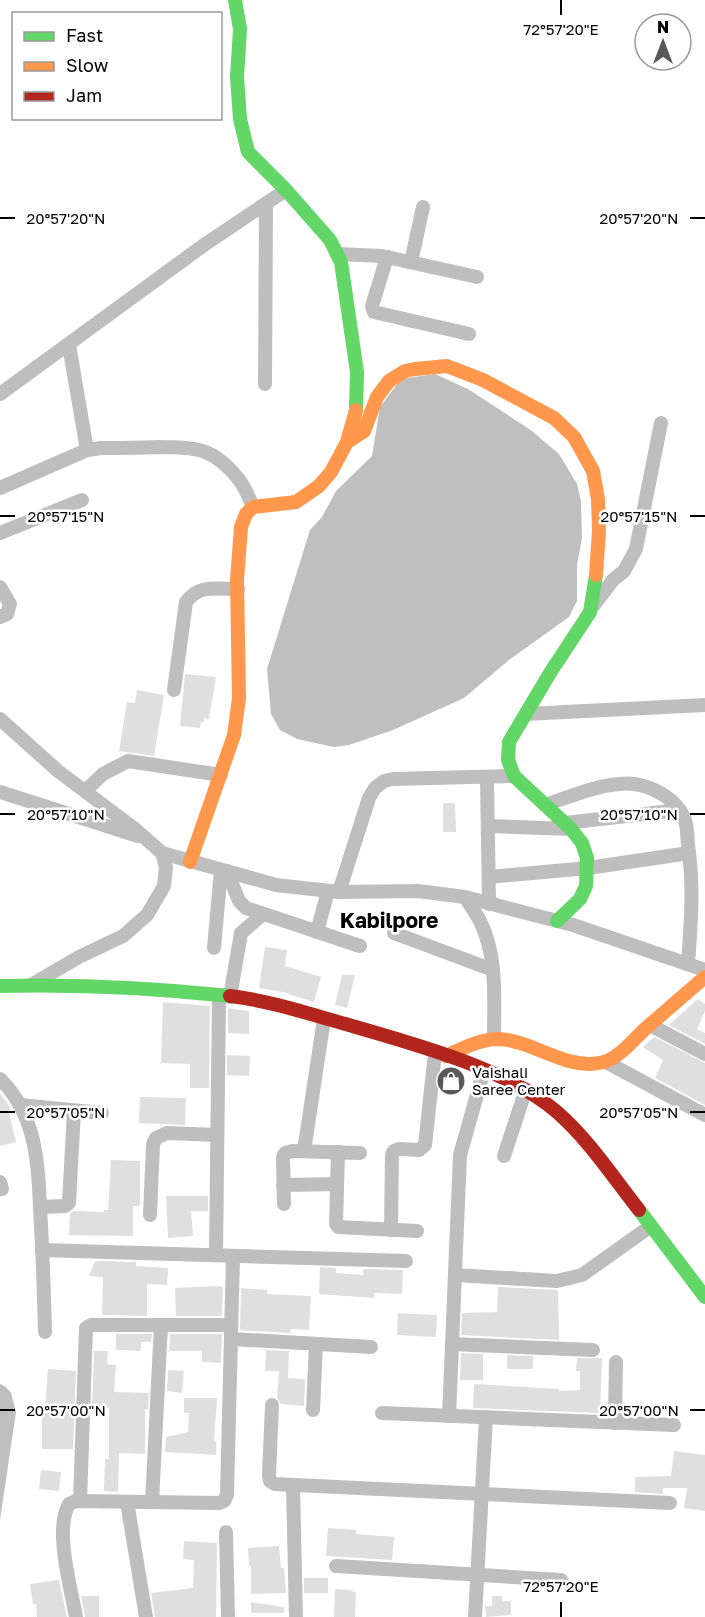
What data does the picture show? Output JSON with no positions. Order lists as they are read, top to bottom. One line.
{"districts":["Kabilpore"],"places":{"shop":["Vaishali Saree Center"]},"legend":["Fast","Slow","Jam"],"north":"top","coordinates":["72°57'20\"E","20°57'20\"N","20°57'15\"N","20°57'10\"N","20°57'05\"N","20°57'00\"N"]}
